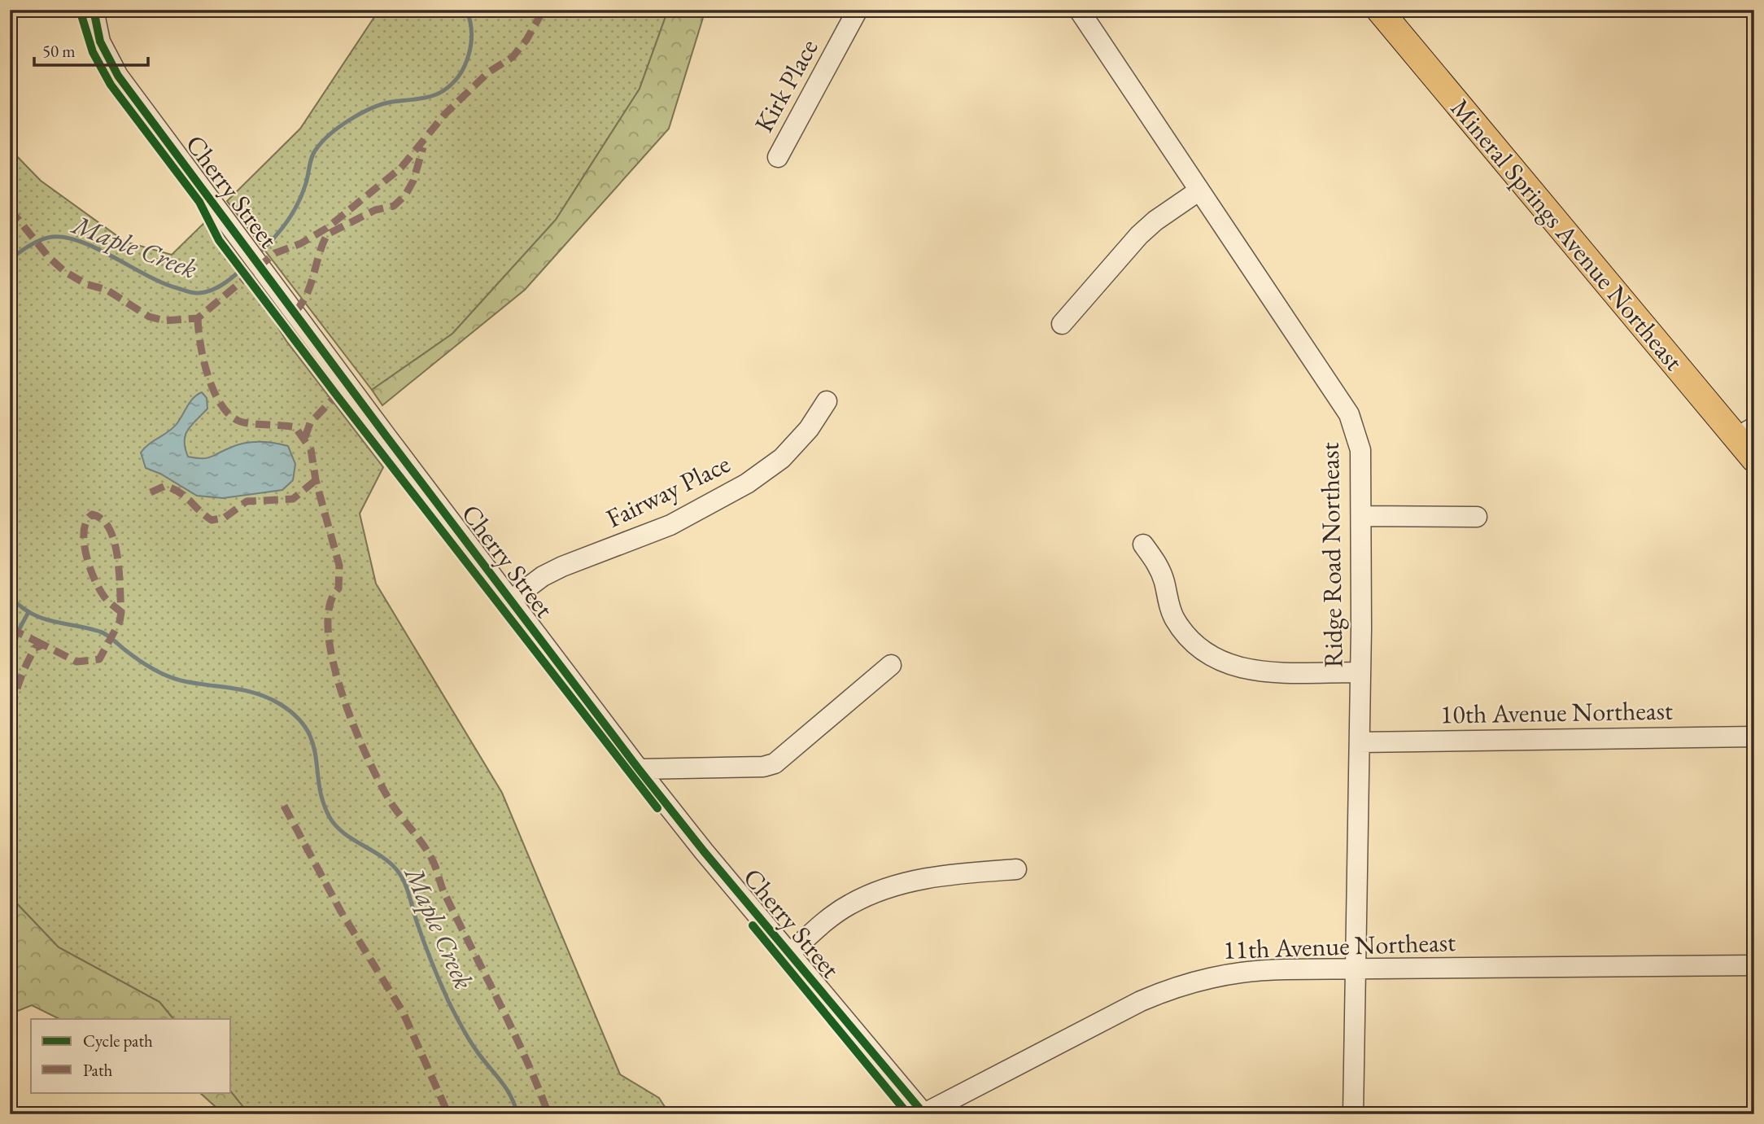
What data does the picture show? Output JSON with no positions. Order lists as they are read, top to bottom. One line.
{"streets":{"main road":["Mineral Springs Avenue Northeast"],"street":["Kirk Place","Cherry Street","Fairway Place","Ridge Road Northeast","10th Avenue Northeast","11th Avenue Northeast"]},"crossings":[["Cherry Street","Fairway Place"],["Cherry Street","11th Avenue Northeast"],["Ridge Road Northeast","10th Avenue Northeast"],["Ridge Road Northeast","11th Avenue Northeast"]],"water":["Maple Creek"],"legend":["Cycle path","Path"],"scale_bar":"50 m"}
